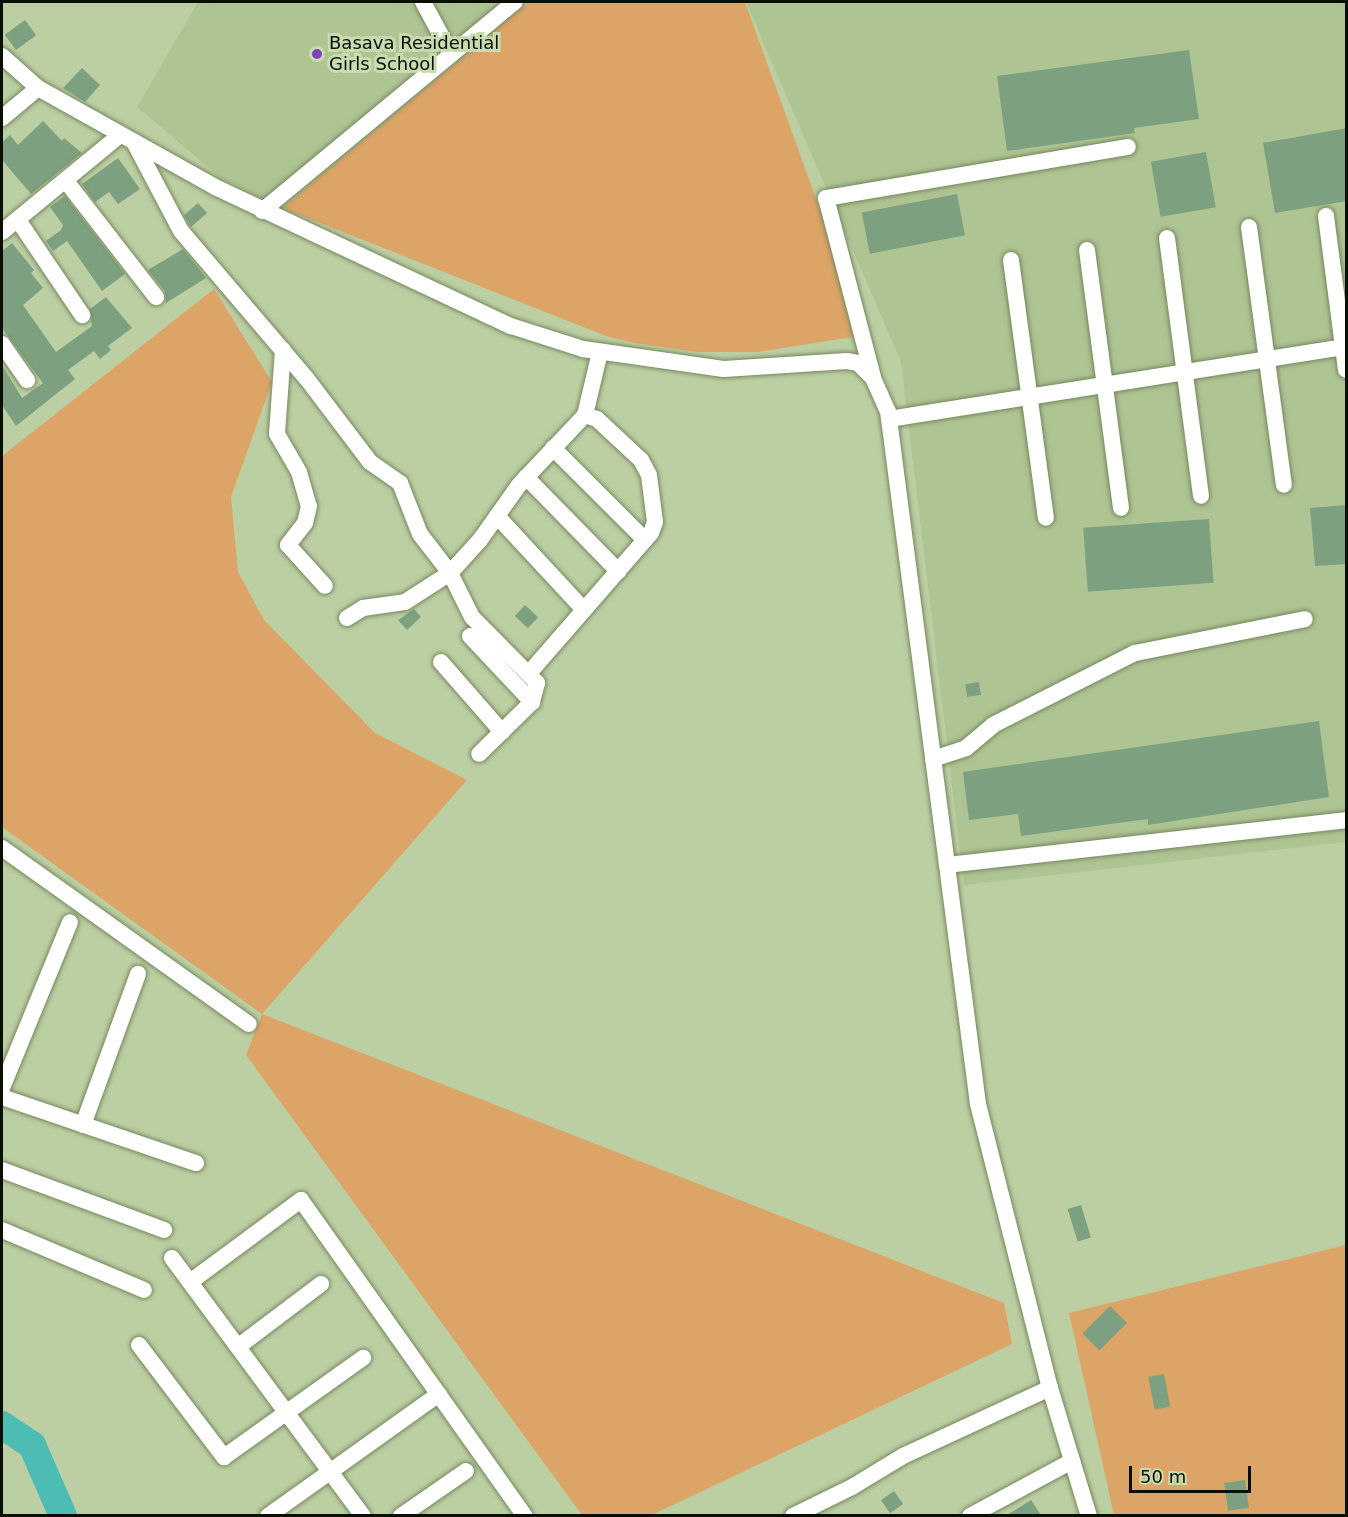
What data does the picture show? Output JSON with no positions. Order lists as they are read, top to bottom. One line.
{"places":["Basava Residential Girls School"],"scale_bar":"50 m"}
